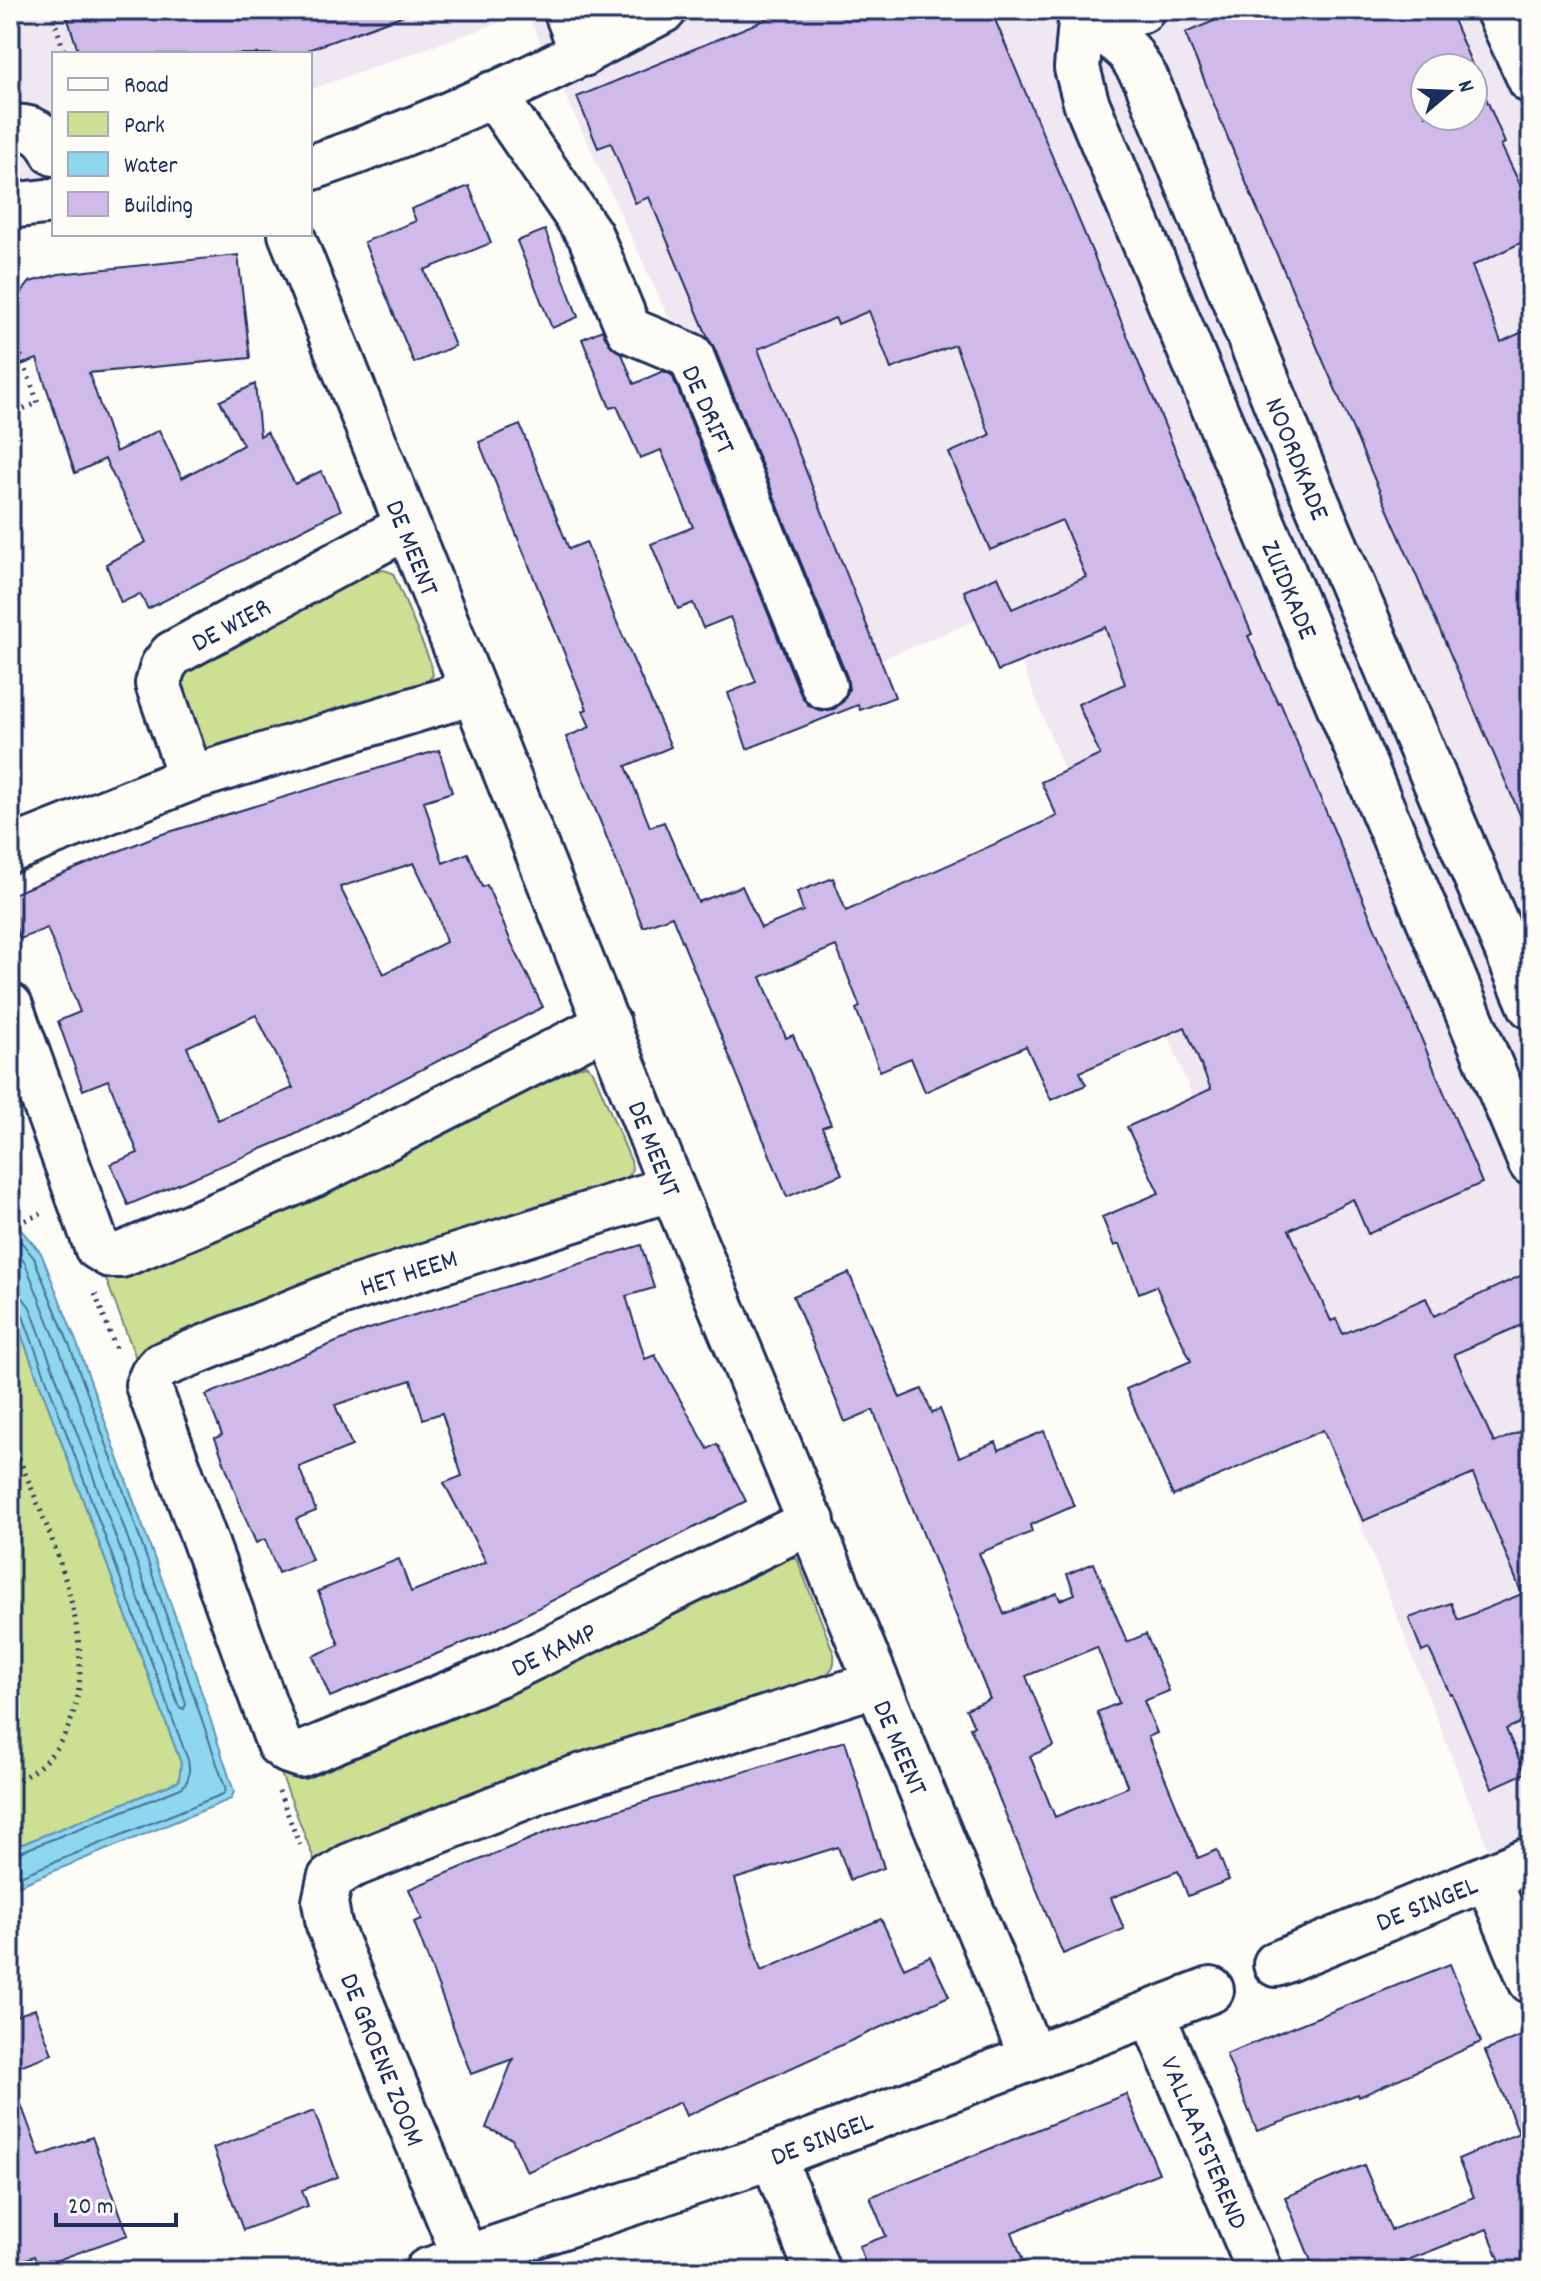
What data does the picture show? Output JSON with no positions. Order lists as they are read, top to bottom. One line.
{"streets":{"street":["DE DRIFT","NOORDKADE","DE MEENT","ZUIDKADE","DE WIER","HET HEEM","DE KAMP","DE SINGEL","DE GROENE ZOOM","VALLAATSTEREND"]},"crossings":[["NOORDKADE","ZUIDKADE"],["DE MEENT","DE WIER"],["DE MEENT","HET HEEM"],["DE MEENT","DE KAMP"],["DE MEENT","DE SINGEL"],["DE MEENT","DE GROENE ZOOM"],["DE SINGEL","DE GROENE ZOOM"],["DE SINGEL","VALLAATSTEREND"]],"legend":["Road","Park","Water","Building"],"scale_bar":"20 m","north":"right"}
